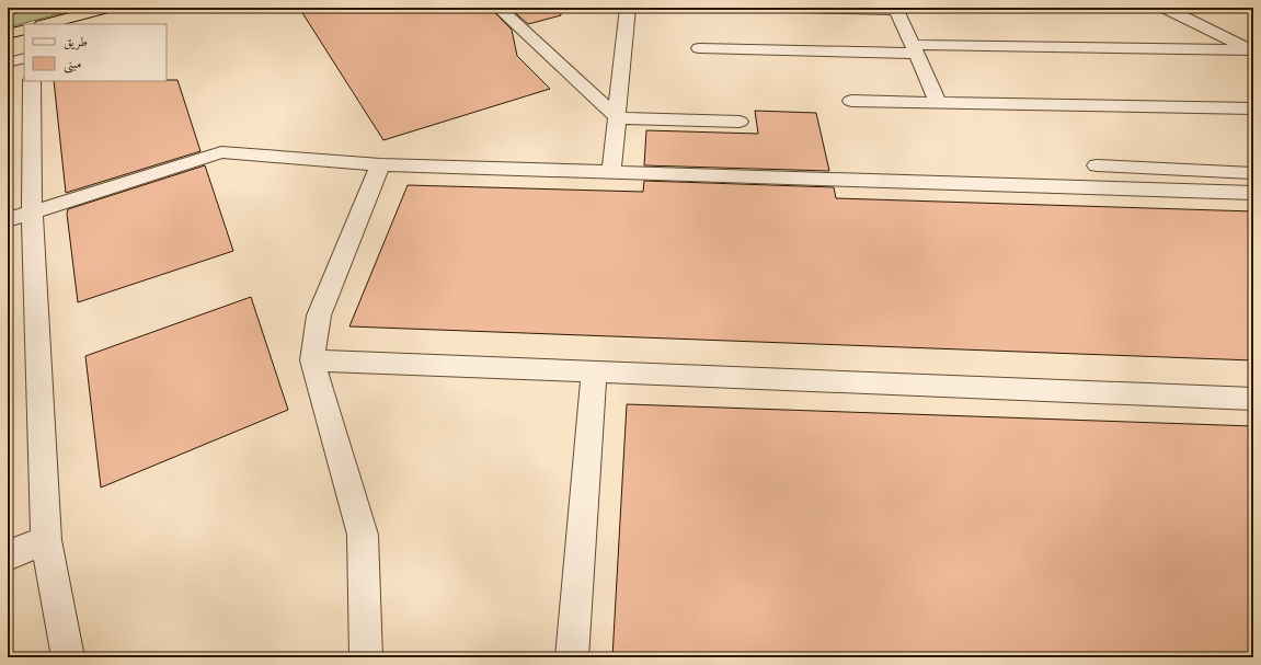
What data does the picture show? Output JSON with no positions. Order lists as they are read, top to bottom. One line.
{"legend":["طريق","مبنى"]}
